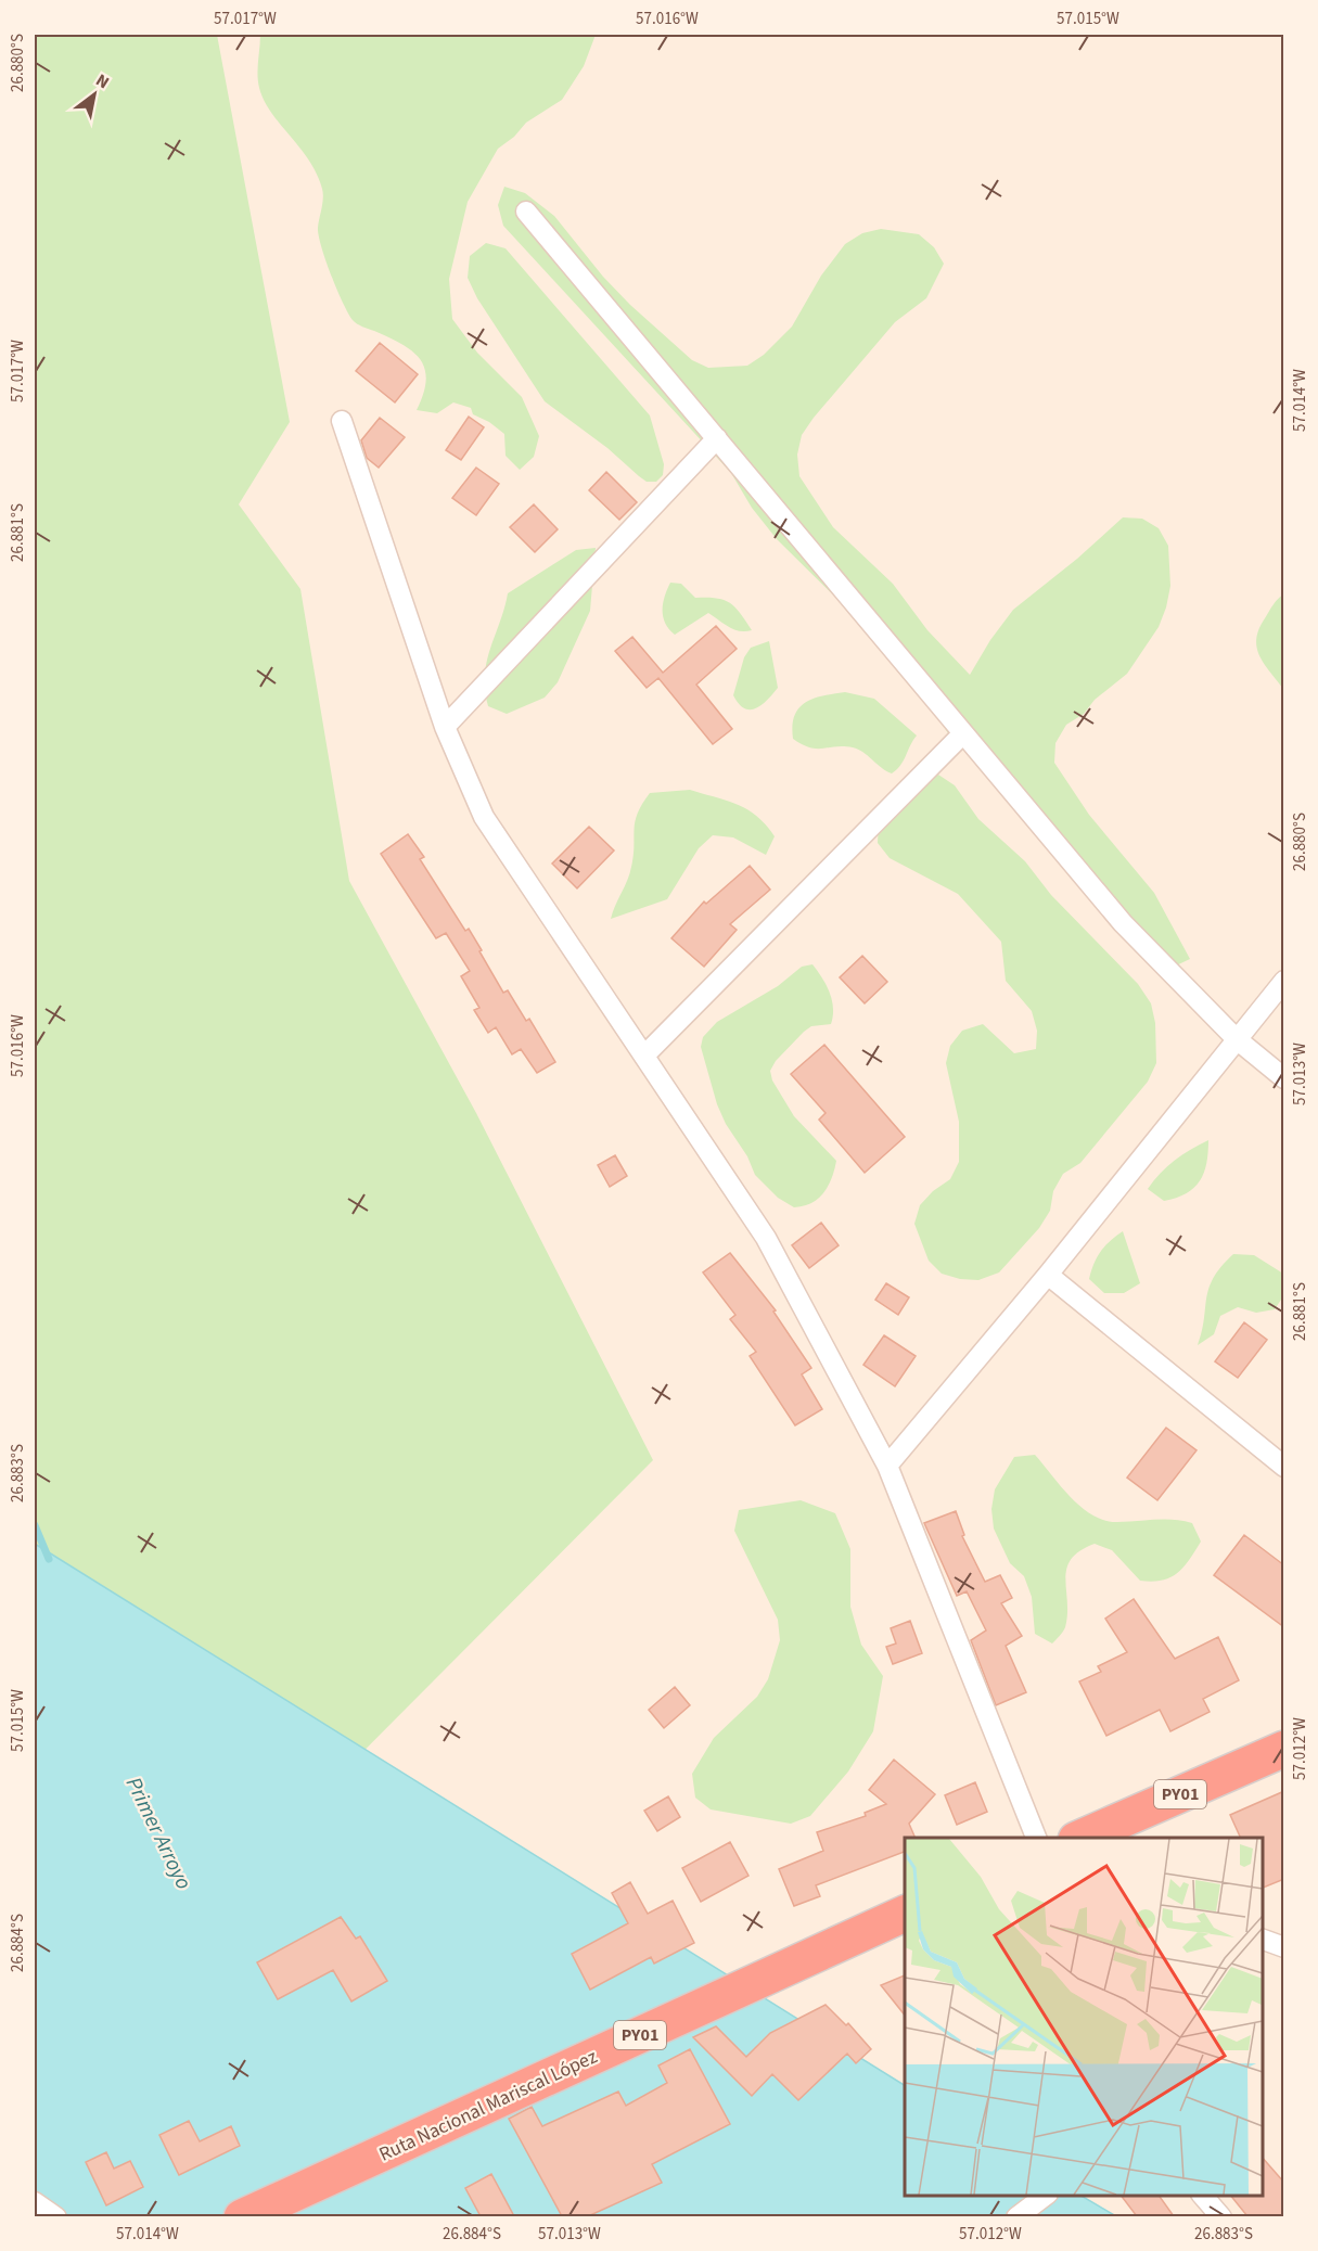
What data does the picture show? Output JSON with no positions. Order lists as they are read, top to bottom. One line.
{"streets":{"highway":["PY01","Ruta Nacional Mariscal López"]},"water":["Primer Arroyo"],"north":"top right","coordinates":["57.017°W","57.016°W","57.015°W","26.880°S","57.014°W","26.881°S","57.013°W","26.883°S","57.012°W","26.884°S"]}
